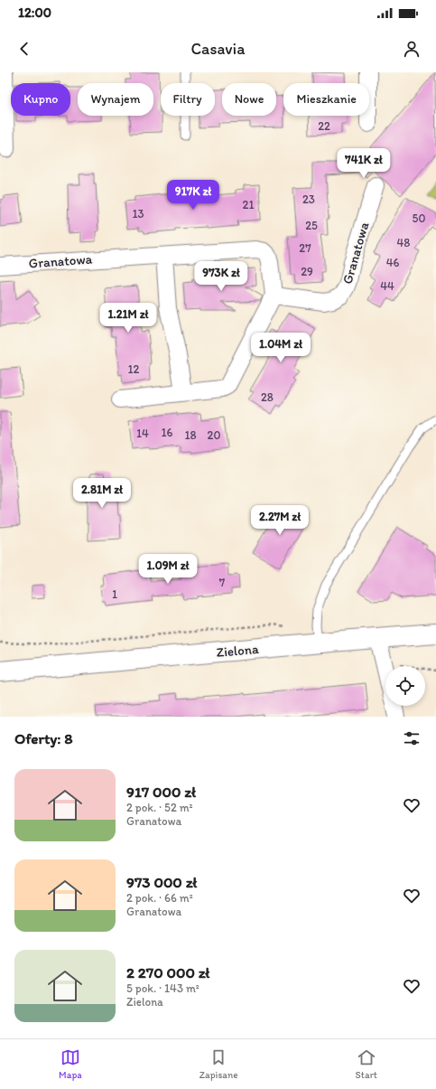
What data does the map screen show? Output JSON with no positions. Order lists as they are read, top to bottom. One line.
{"streets":{"street":["Granatowa","Zielona"]},"house_numbers":["22","23","21","13","50","25","48","27","46","29","44","12","28","16","14","18","20","7","1"],"page":{"status":"12:00","header":"Casavia","chip":["Kupno","Wynajem","Filtry","Nowe","Mieszkanie"],"price":["741K zł","917K zł","973K zł","1.21M zł","1.04M zł","2.81M zł","2.27M zł","1.09M zł"],"heading":"Oferty: 8","list":[{"name":"917 000 zł","note":"2 pok. · 52 m² · Granatowa"},{"name":"973 000 zł","note":"2 pok. · 66 m² · Granatowa"},{"name":"2 270 000 zł","note":"5 pok. · 143 m² · Zielona"}],"tabs":["Mapa","Zapisane","Start"]}}
